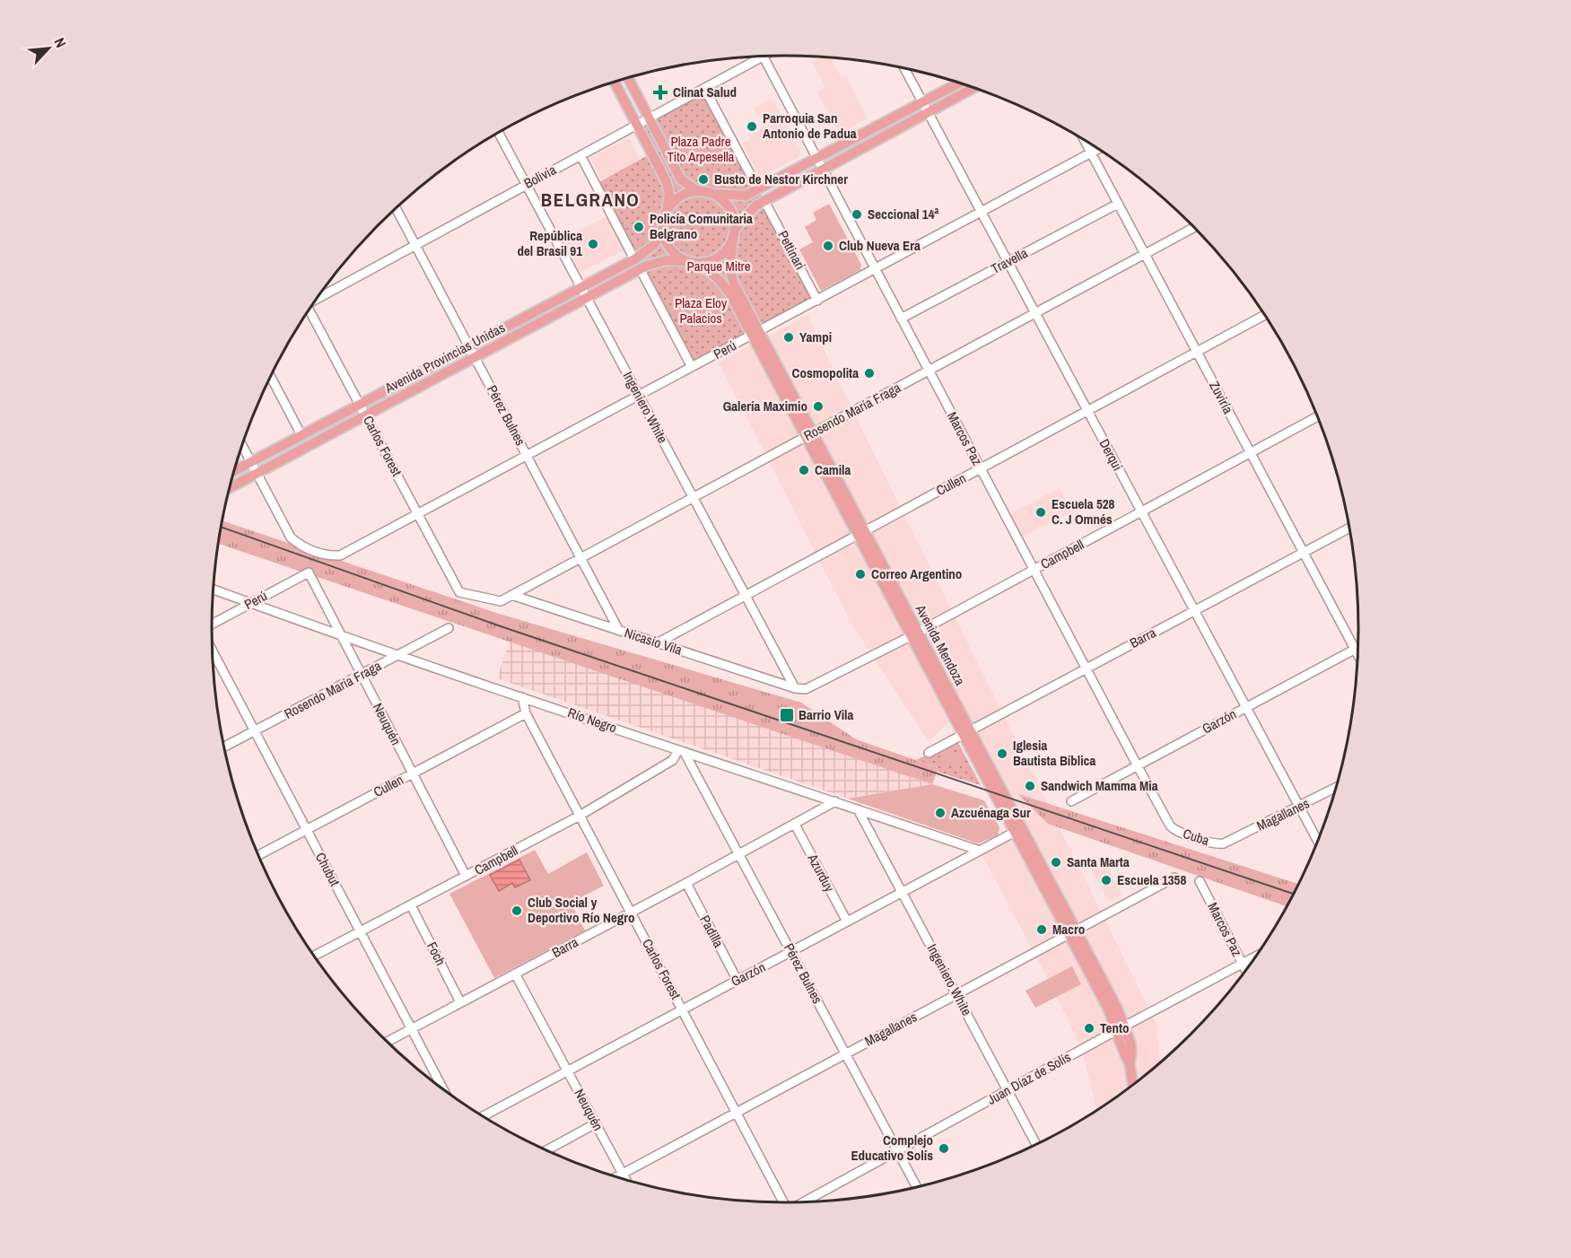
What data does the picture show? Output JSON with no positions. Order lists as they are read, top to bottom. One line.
{"streets":{"main road":["Avenida Provincias Unidas","Avenida Mendoza"],"street":["Bolivia","Pettinari","Travella","Perú","Zuviría","Ingeniero White","Rosendo María Fraga","Pérez Bulnes","Marcos Paz","Carlos Forest","Derqui","Cullen","Campbell","Barra","Nicasio Vila","Río Negro","Garzón","Neuquén","Magallanes","Cuba","Chubut","Azurduy","Padilla","Foch","Juan Díaz de Solís"]},"crossings":[["Bolivia","Ingeniero White"],["Bolivia","Pérez Bulnes"],["Pettinari","Perú"],["Travella","Zuviría"],["Travella","Marcos Paz"],["Travella","Derqui"],["Perú","Avenida Provincias Unidas"],["Perú","Zuviría"],["Perú","Ingeniero White"],["Perú","Pérez Bulnes"],["Perú","Marcos Paz"],["Perú","Carlos Forest"],["Perú","Derqui"],["Perú","Avenida Mendoza"],["Perú","Río Negro"],["Perú","Neuquén"],["Avenida Provincias Unidas","Ingeniero White"],["Avenida Provincias Unidas","Pérez Bulnes"],["Avenida Provincias Unidas","Carlos Forest"],["Avenida Provincias Unidas","Avenida Mendoza"],["Zuviría","Rosendo María Fraga"],["Zuviría","Cullen"],["Zuviría","Campbell"],["Zuviría","Barra"],["Zuviría","Garzón"],["Ingeniero White","Rosendo María Fraga"],["Ingeniero White","Cullen"],["Ingeniero White","Campbell"],["Ingeniero White","Nicasio Vila"],["Ingeniero White","Río Negro"],["Ingeniero White","Garzón"],["Ingeniero White","Magallanes"],["Ingeniero White","Juan Díaz de Solís"],["Rosendo María Fraga","Pérez Bulnes"],["Rosendo María Fraga","Marcos Paz"],["Rosendo María Fraga","Carlos Forest"],["Rosendo María Fraga","Derqui"],["Rosendo María Fraga","Nicasio Vila"],["Rosendo María Fraga","Avenida Mendoza"],["Rosendo María Fraga","Río Negro"],["Rosendo María Fraga","Neuquén"],["Rosendo María Fraga","Chubut"],["Pérez Bulnes","Campbell"],["Pérez Bulnes","Barra"],["Pérez Bulnes","Nicasio Vila"],["Pérez Bulnes","Río Negro"],["Pérez Bulnes","Garzón"],["Pérez Bulnes","Magallanes"],["Pérez Bulnes","Juan Díaz de Solís"],["Marcos Paz","Cullen"],["Marcos Paz","Campbell"],["Marcos Paz","Barra"],["Marcos Paz","Garzón"],["Marcos Paz","Cuba"],["Marcos Paz","Juan Díaz de Solís"],["Carlos Forest","Cullen"],["Carlos Forest","Campbell"],["Carlos Forest","Barra"],["Carlos Forest","Río Negro"],["Carlos Forest","Garzón"],["Carlos Forest","Magallanes"],["Derqui","Cullen"],["Derqui","Campbell"],["Derqui","Barra"],["Derqui","Garzón"],["Derqui","Magallanes"],["Cullen","Nicasio Vila"],["Cullen","Avenida Mendoza"],["Cullen","Neuquén"],["Cullen","Chubut"],["Campbell","Nicasio Vila"],["Campbell","Avenida Mendoza"],["Campbell","Río Negro"],["Campbell","Neuquén"],["Campbell","Chubut"],["Campbell","Foch"],["Barra","Avenida Mendoza"],["Barra","Río Negro"],["Barra","Neuquén"],["Barra","Chubut"],["Barra","Azurduy"],["Barra","Padilla"],["Barra","Foch"],["Avenida Mendoza","Garzón"],["Avenida Mendoza","Magallanes"],["Avenida Mendoza","Juan Díaz de Solís"],["Río Negro","Garzón"],["Río Negro","Neuquén"],["Garzón","Neuquén"],["Garzón","Azurduy"],["Garzón","Padilla"],["Neuquén","Magallanes"],["Magallanes","Cuba"]],"districts":["BELGRANO"],"parks":["Plaza Padre Tito Arpesella","Parque Mitre","Plaza Eloy Palacios"],"places":{"health":["Clinat Salud"],"other":["Parroquia San Antonio de Padua","Busto de Nestor Kirchner","Seccional 14ª","Policía Comunitaria Belgrano","República del Brasil 91","Club Nueva Era","Yampi","Cosmopolita","Galería Maximio","Camila","Escuela 528 C. J Omnés","Correo Argentino","Iglesia Bautista Bíblica","Sandwich Mamma Mia","Azcuénaga Sur","Santa Marta","Escuela 1358","Club Social y Deportivo Río Negro","Macro","Tento","Complejo Educativo Solís"],"transit":["Barrio Vila"]},"north":"top right"}
